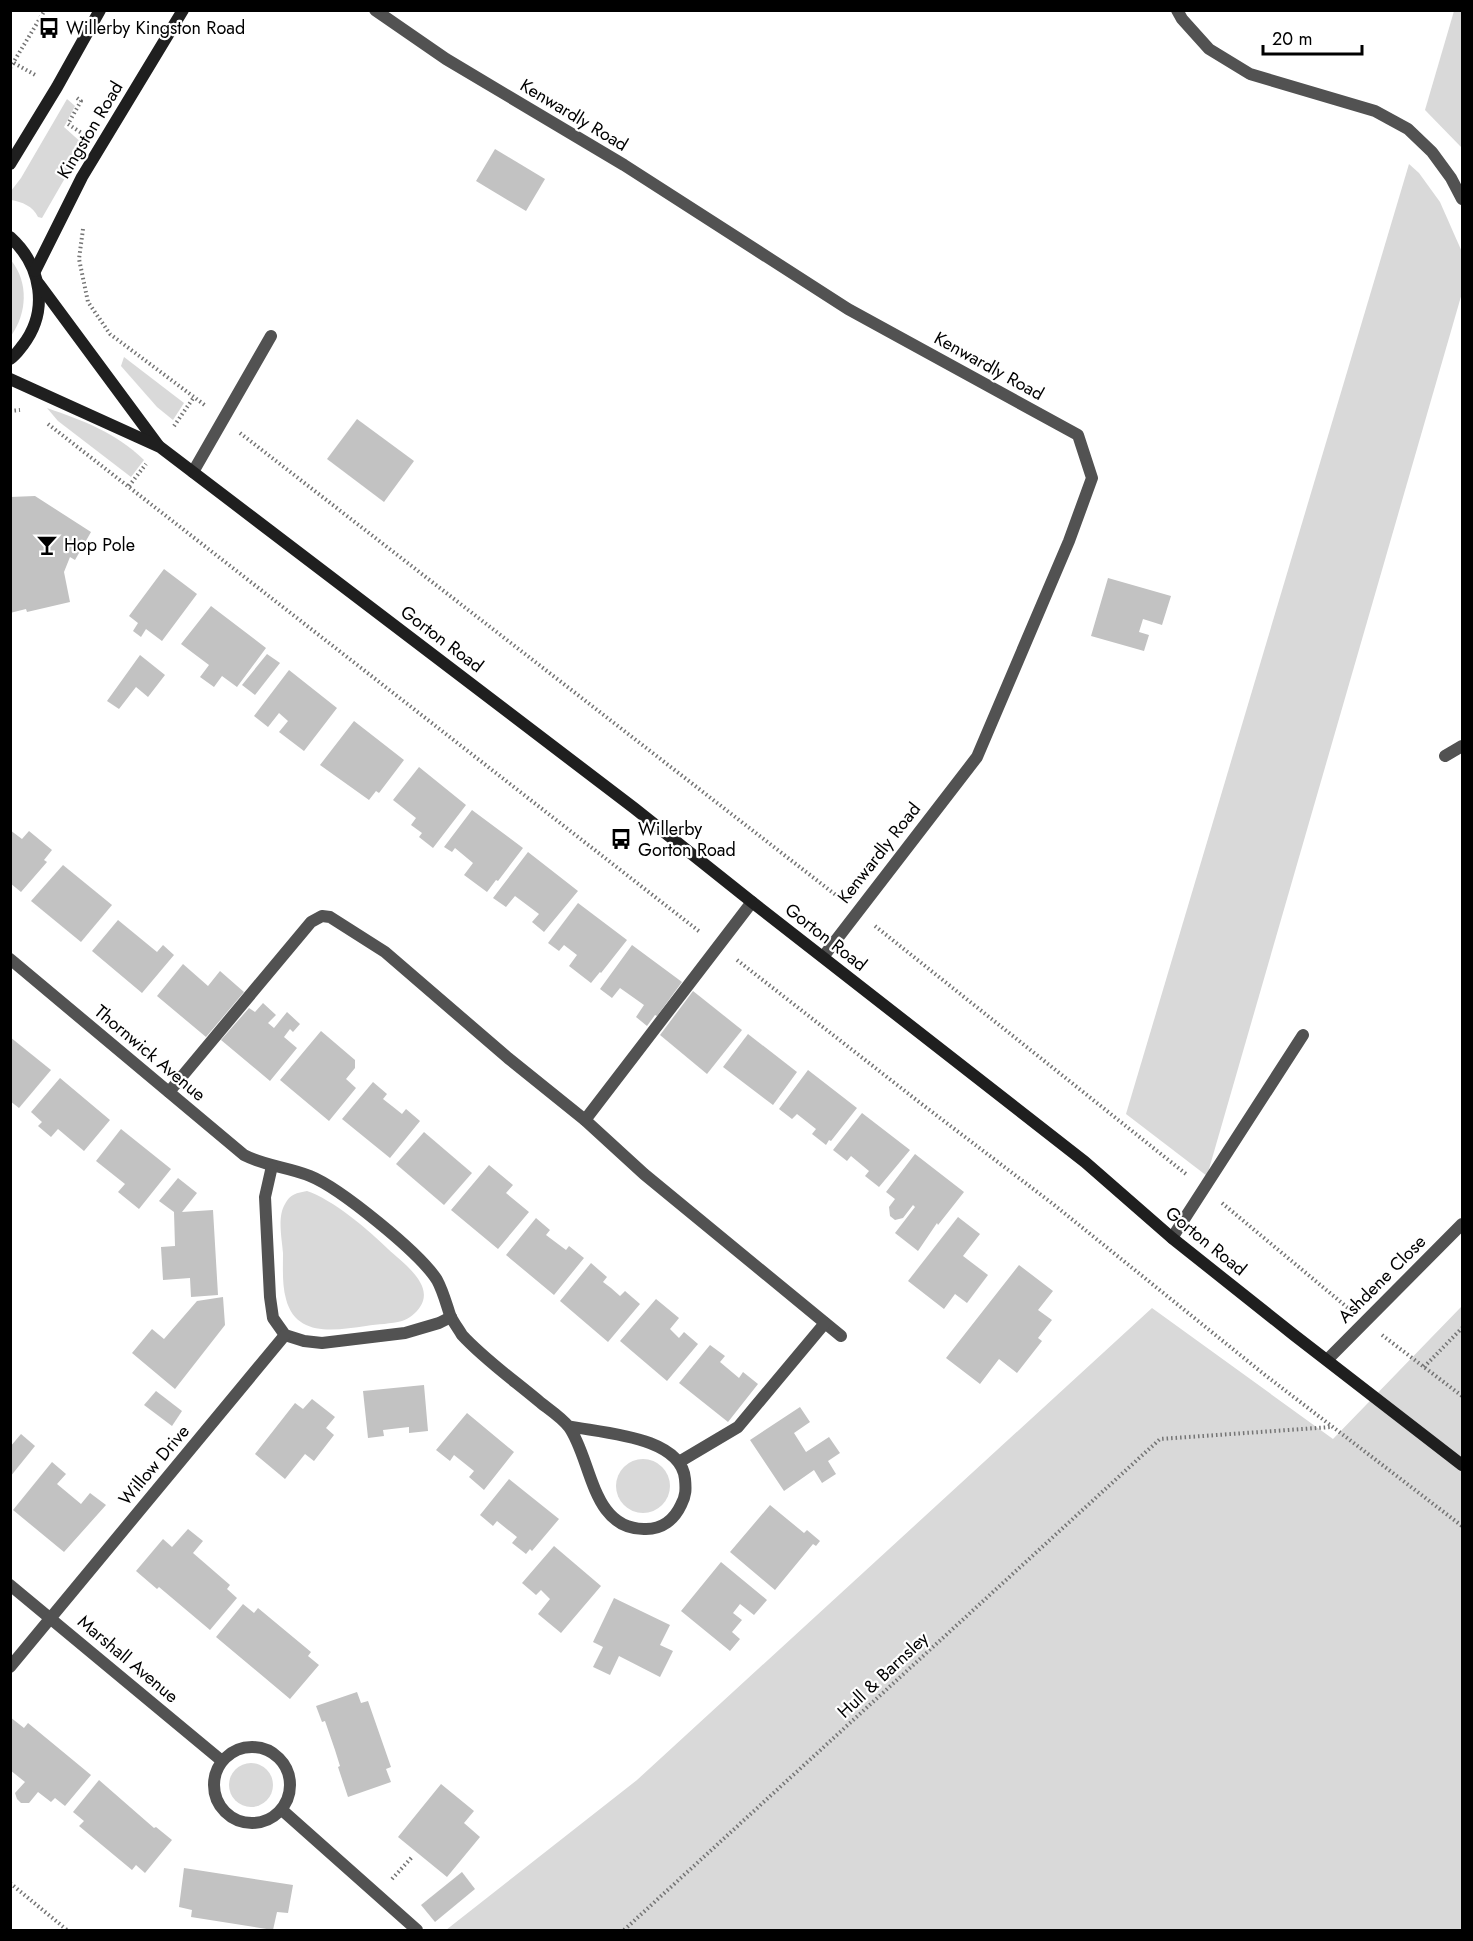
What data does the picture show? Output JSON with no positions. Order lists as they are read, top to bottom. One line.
{"streets":{"main road":["Kingston Road","Gorton Road"],"street":["Kenwardly Road","Thornwick Avenue","Ashdene Close","Willow Drive","Marshall Avenue"],"path":["Hull & Barnsley"]},"crossings":[["Kenwardly Road","Gorton Road"],["Gorton Road","Ashdene Close"],["Willow Drive","Marshall Avenue"]],"places":{"bus stop":["Willerby Kingston Road","Willerby Gorton Road"],"bar":["Hop Pole"]},"scale_bar":"20 m"}
